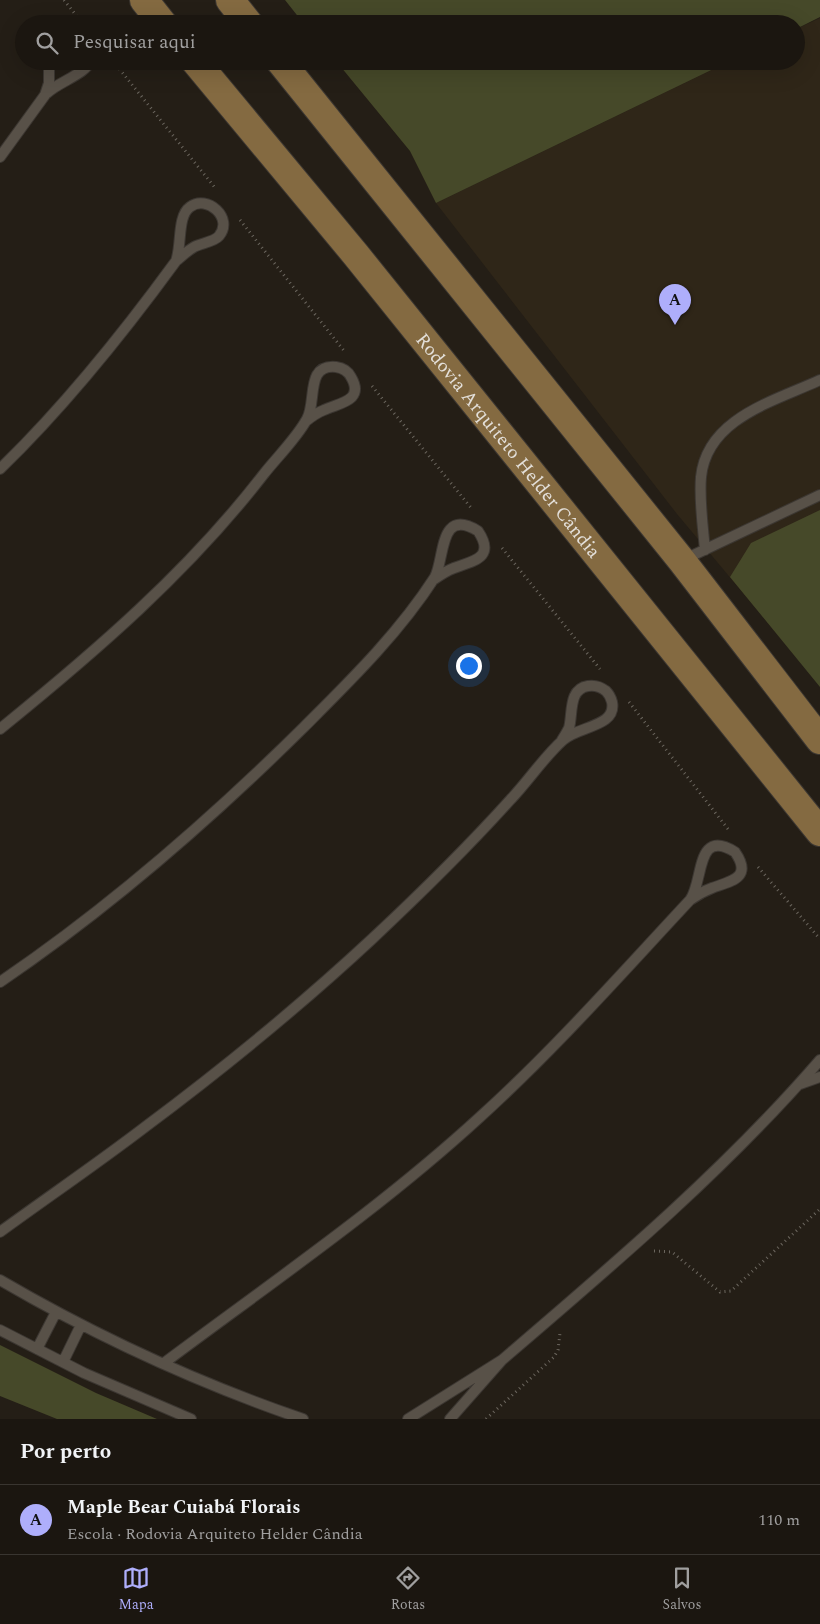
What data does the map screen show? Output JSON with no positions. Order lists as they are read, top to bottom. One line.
{"streets":{"main road":["Rodovia Arquiteto Helder Cândia"]},"page":{"search":"Pesquisar aqui","pins":"A","heading":"Por perto","list":[{"mark":"A","name":"Maple Bear Cuiabá Florais","note":"Escola · Rodovia Arquiteto Helder Cândia","value":"110 m"}],"nav":["Mapa","Rotas","Salvos"]}}
